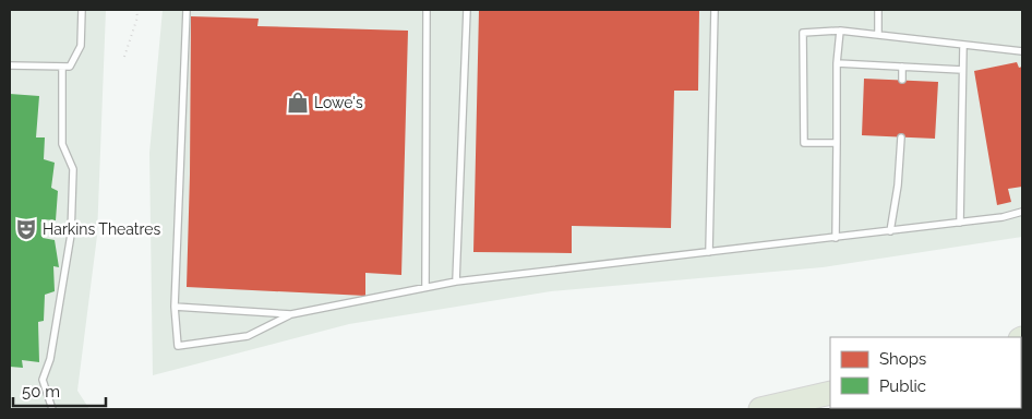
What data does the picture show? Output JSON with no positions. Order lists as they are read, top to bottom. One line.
{"places":{"shop":["Lowe's"],"theatre":["Harkins Theatres"]},"legend":["Shops","Public"],"scale_bar":"50 m"}
